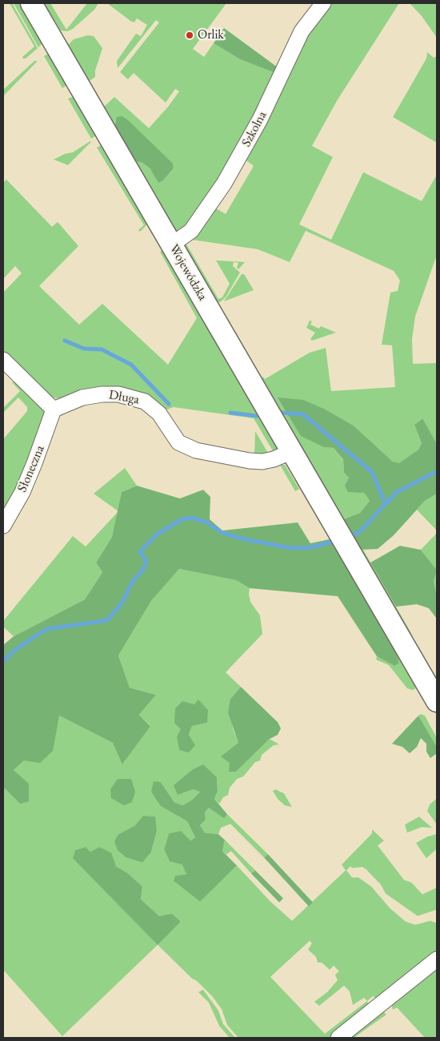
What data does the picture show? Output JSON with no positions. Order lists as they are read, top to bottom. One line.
{"streets":{"main road":["Wojewódzka"],"street":["Szkolna","Długa","Słoneczna"]},"crossings":[["Szkolna","Wojewódzka"],["Wojewódzka","Długa"],["Długa","Słoneczna"]],"places":["Orlik"]}
